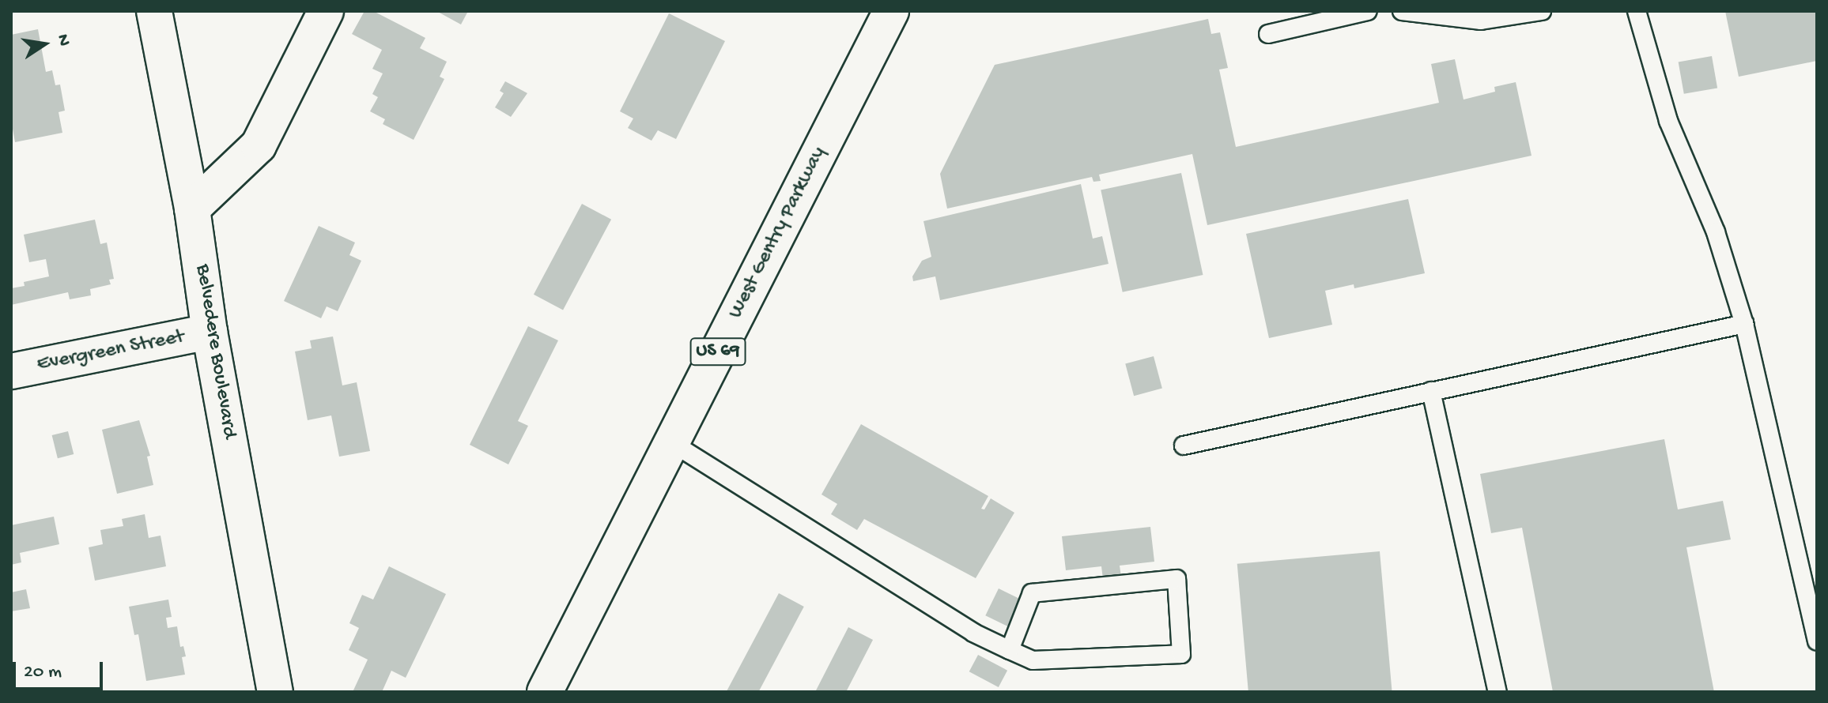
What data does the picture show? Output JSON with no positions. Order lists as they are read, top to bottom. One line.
{"streets":{"street":["West Gentry Parkway","Evergreen Street","Belvedere Boulevard","US 69"]},"crossings":[["Evergreen Street","Belvedere Boulevard"]],"scale_bar":"20 m","north":"right"}
